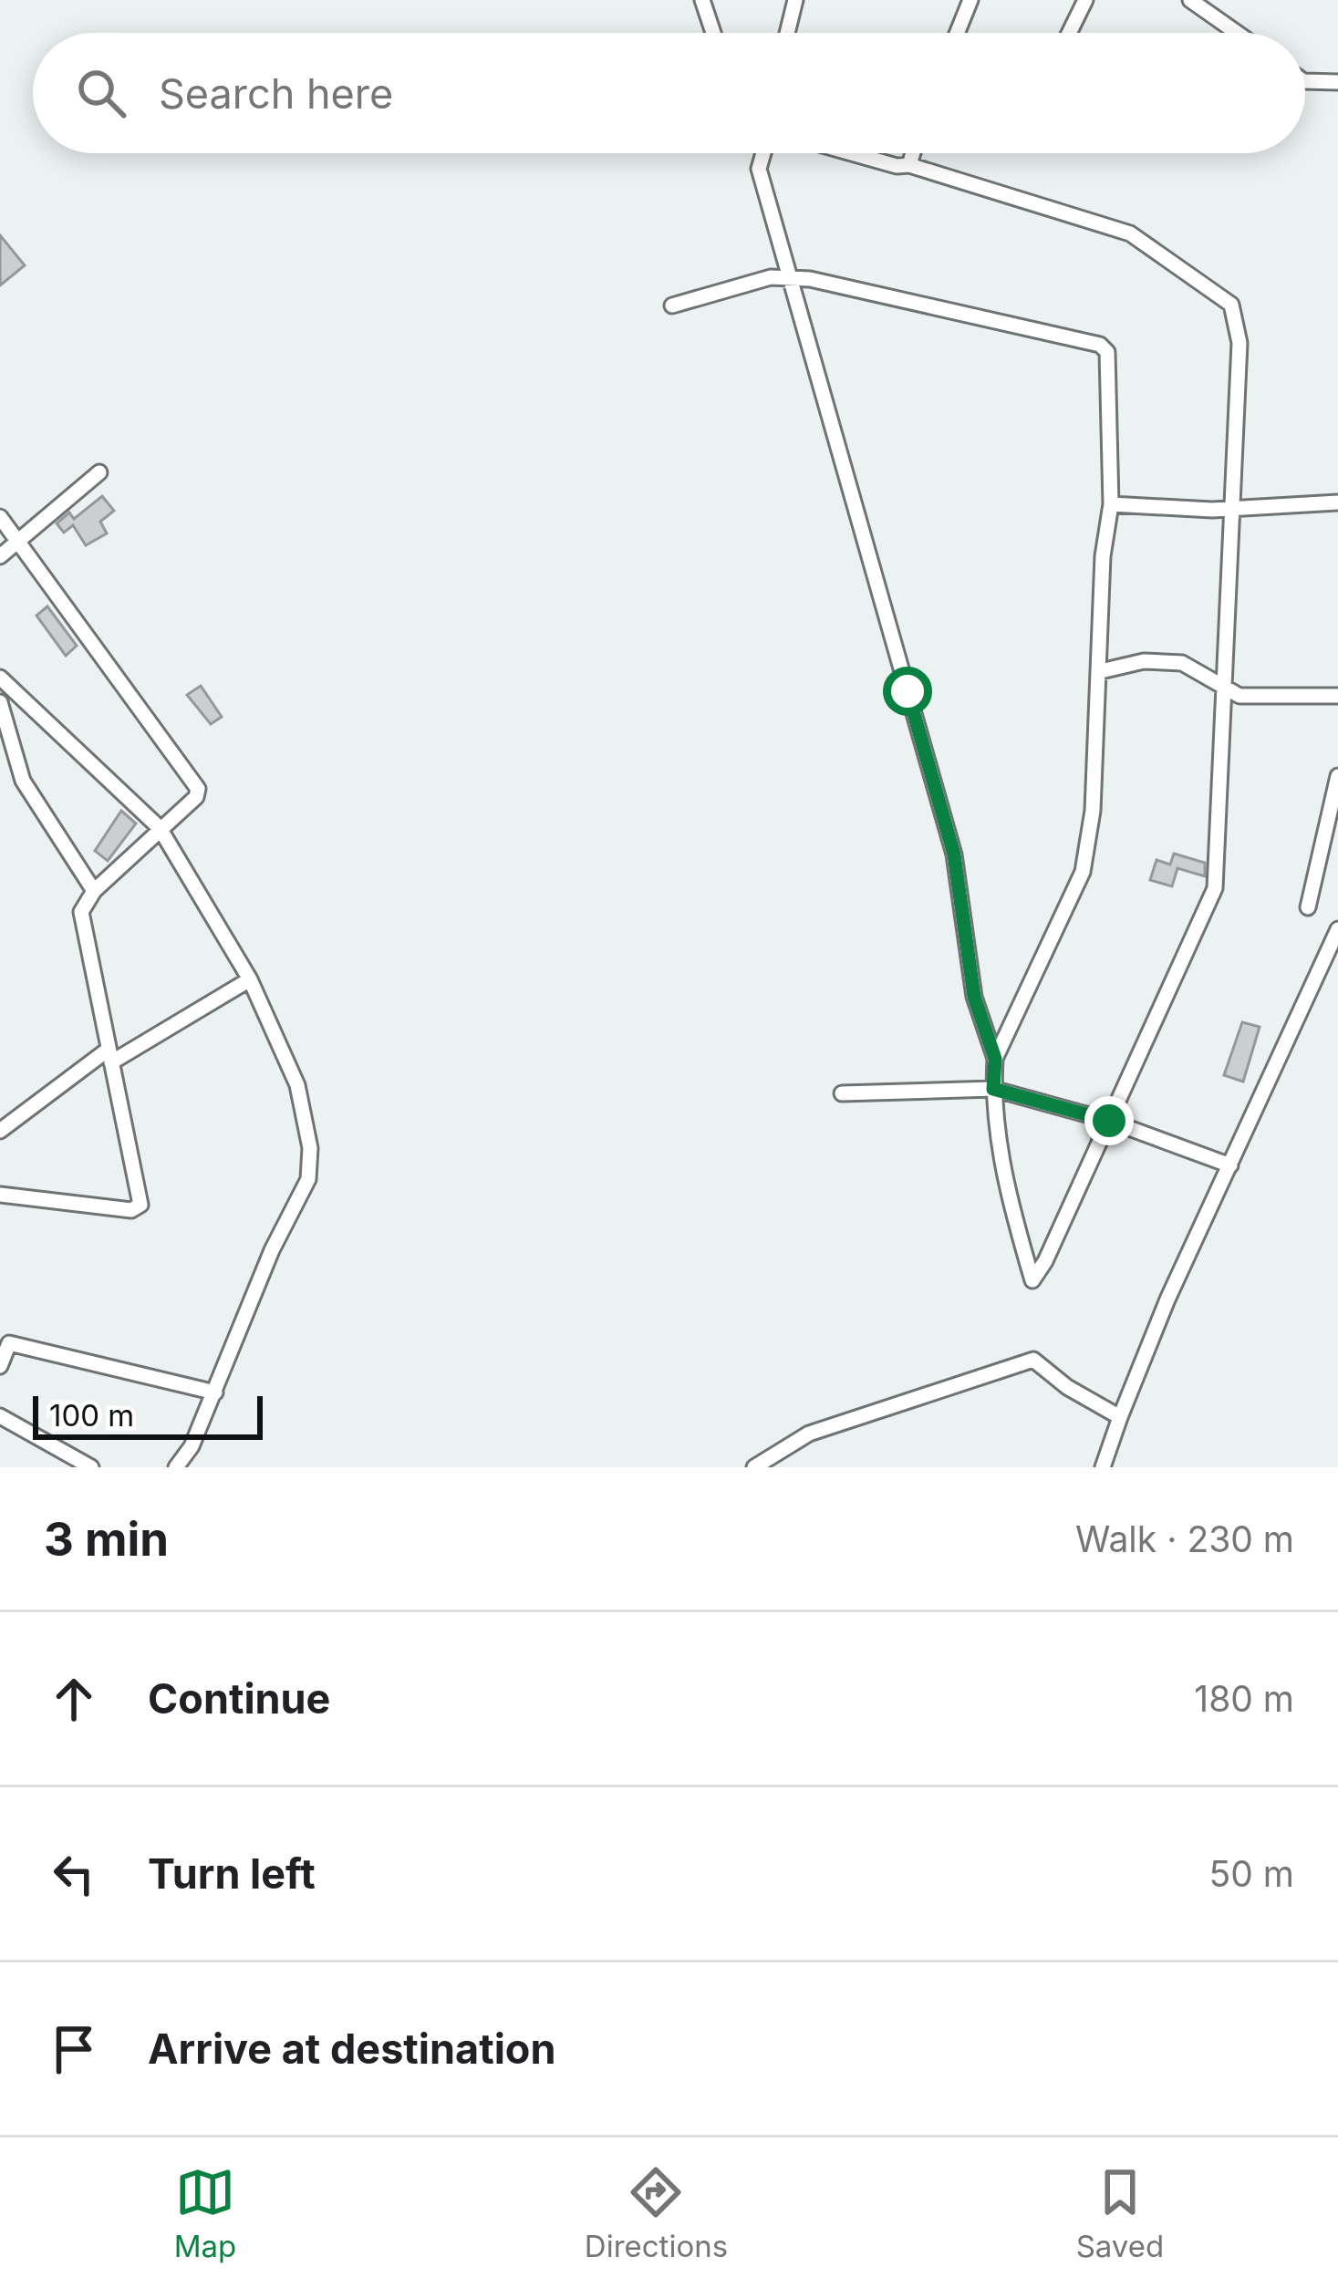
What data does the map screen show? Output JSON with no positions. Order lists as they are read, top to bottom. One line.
{"scale_bar":"100 m","page":{"search":"Search here","scale":"100 m","heading":["3 min","Walk · 230 m"],"list":[["Continue","180 m"],["Turn left","50 m"],"Arrive at destination"],"nav":["Map","Directions","Saved"]}}
